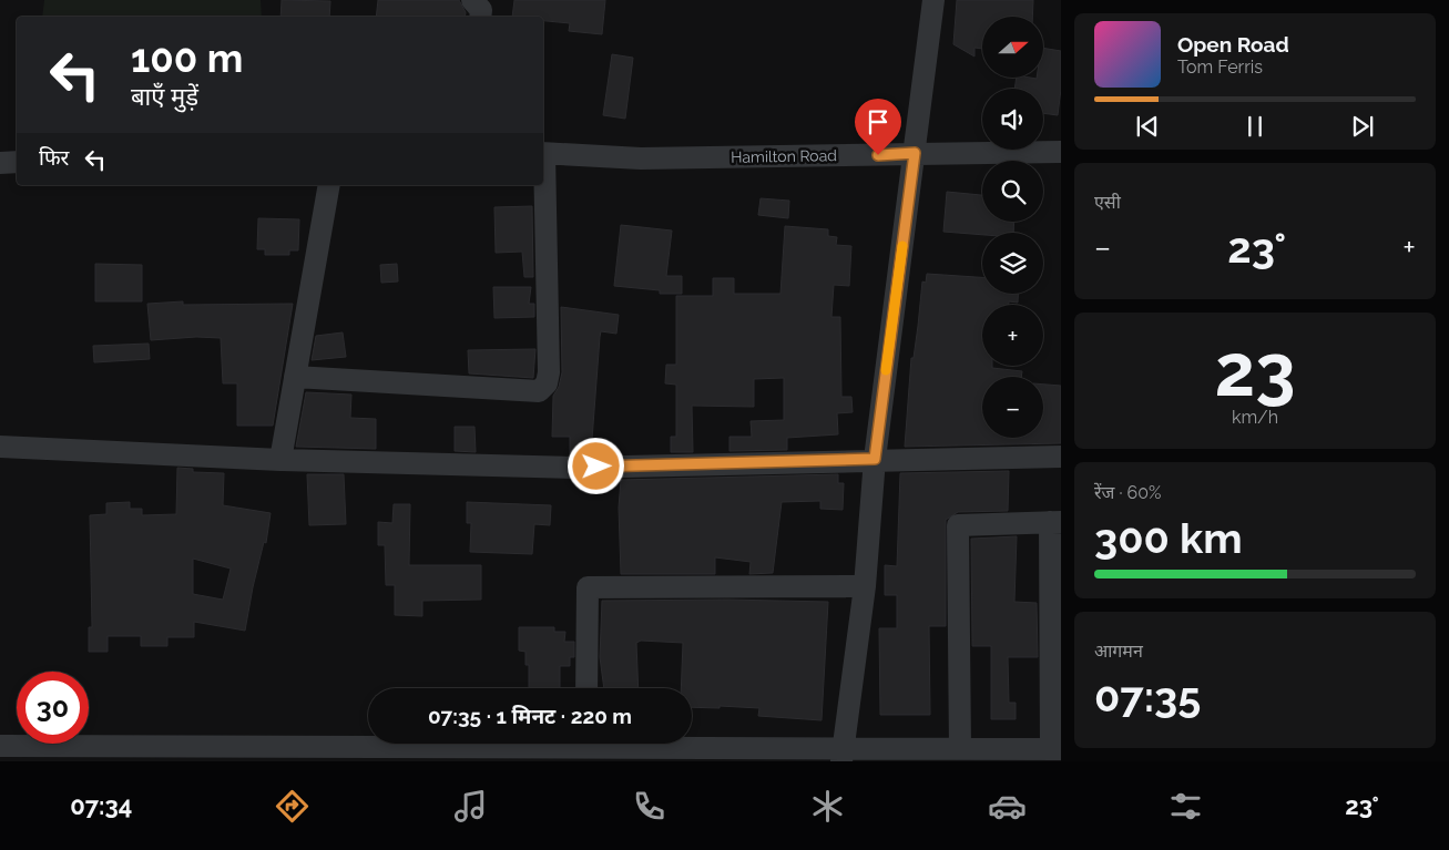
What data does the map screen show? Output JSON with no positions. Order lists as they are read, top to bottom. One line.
{"streets":{"street":["Hamilton Road"]},"north":"right","page":{"map_buttons":["+","−"],"turn":["100 m","बाएँ मुड़ें"],"song":["Open Road","Tom Ferris"],"then":"फिर","tile":["एसी",["23","km/h"],["रेंज · 60%","300 km"],["आगमन","07:35"]],"heat":["−","23°","+"],"limit":"30","trip":"07:35 · 1 मिनट · 220 m","tabs":["07:34","23°"]}}
